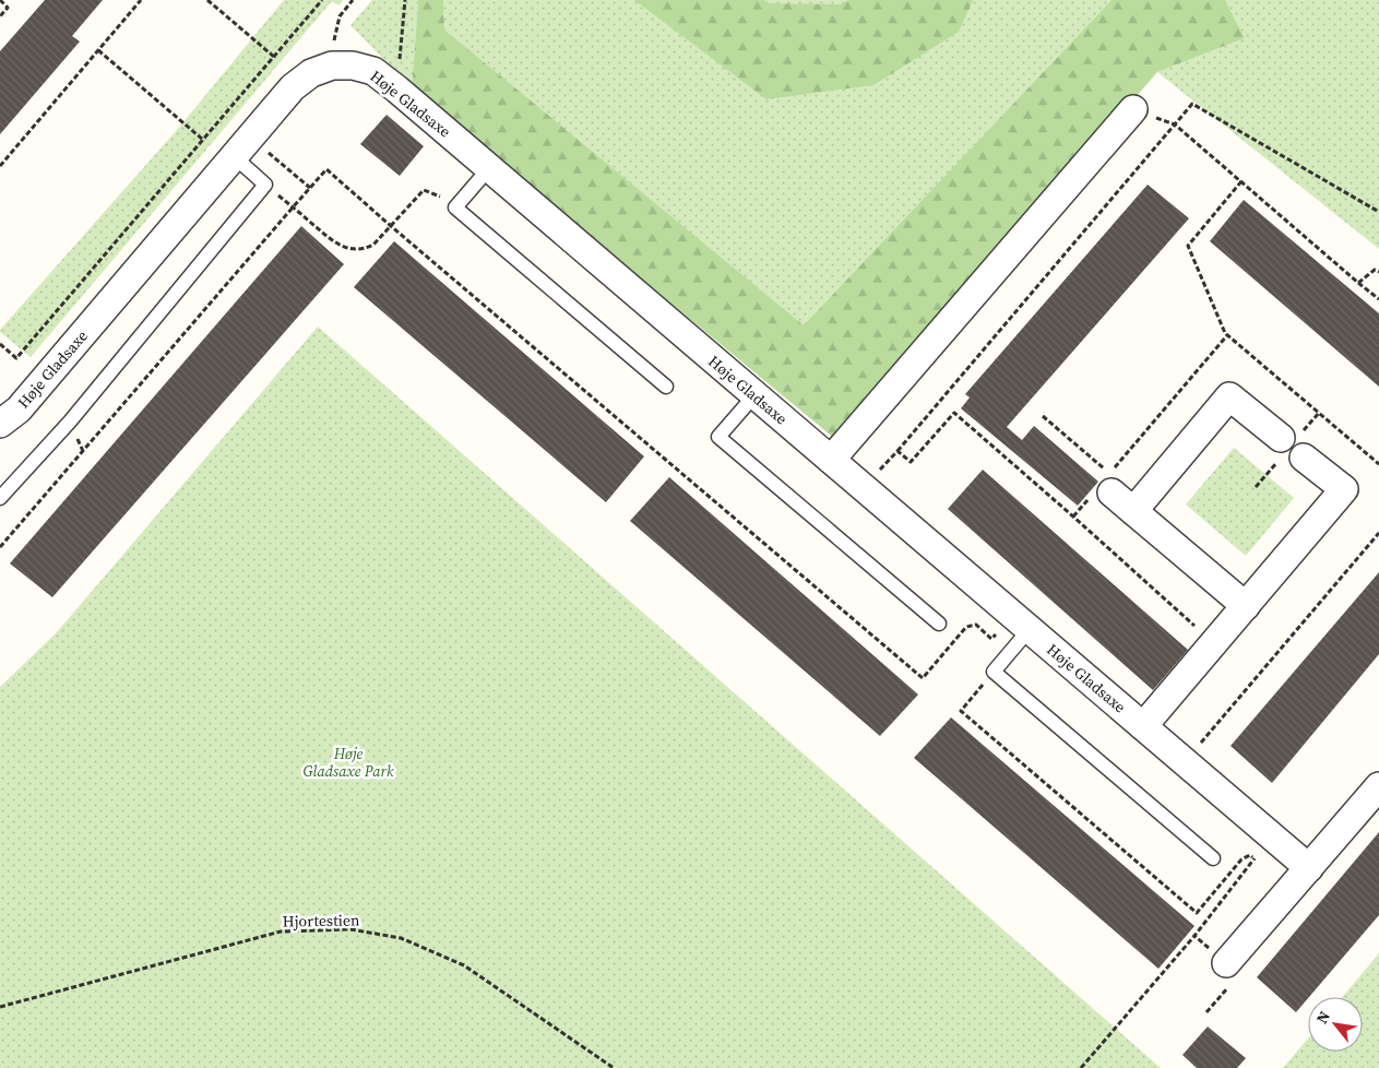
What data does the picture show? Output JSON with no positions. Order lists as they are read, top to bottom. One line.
{"streets":{"street":["Høje Gladsaxe"],"path":["Hjortestien"]},"parks":["Høje Gladsaxe Park"],"north":"top left"}
